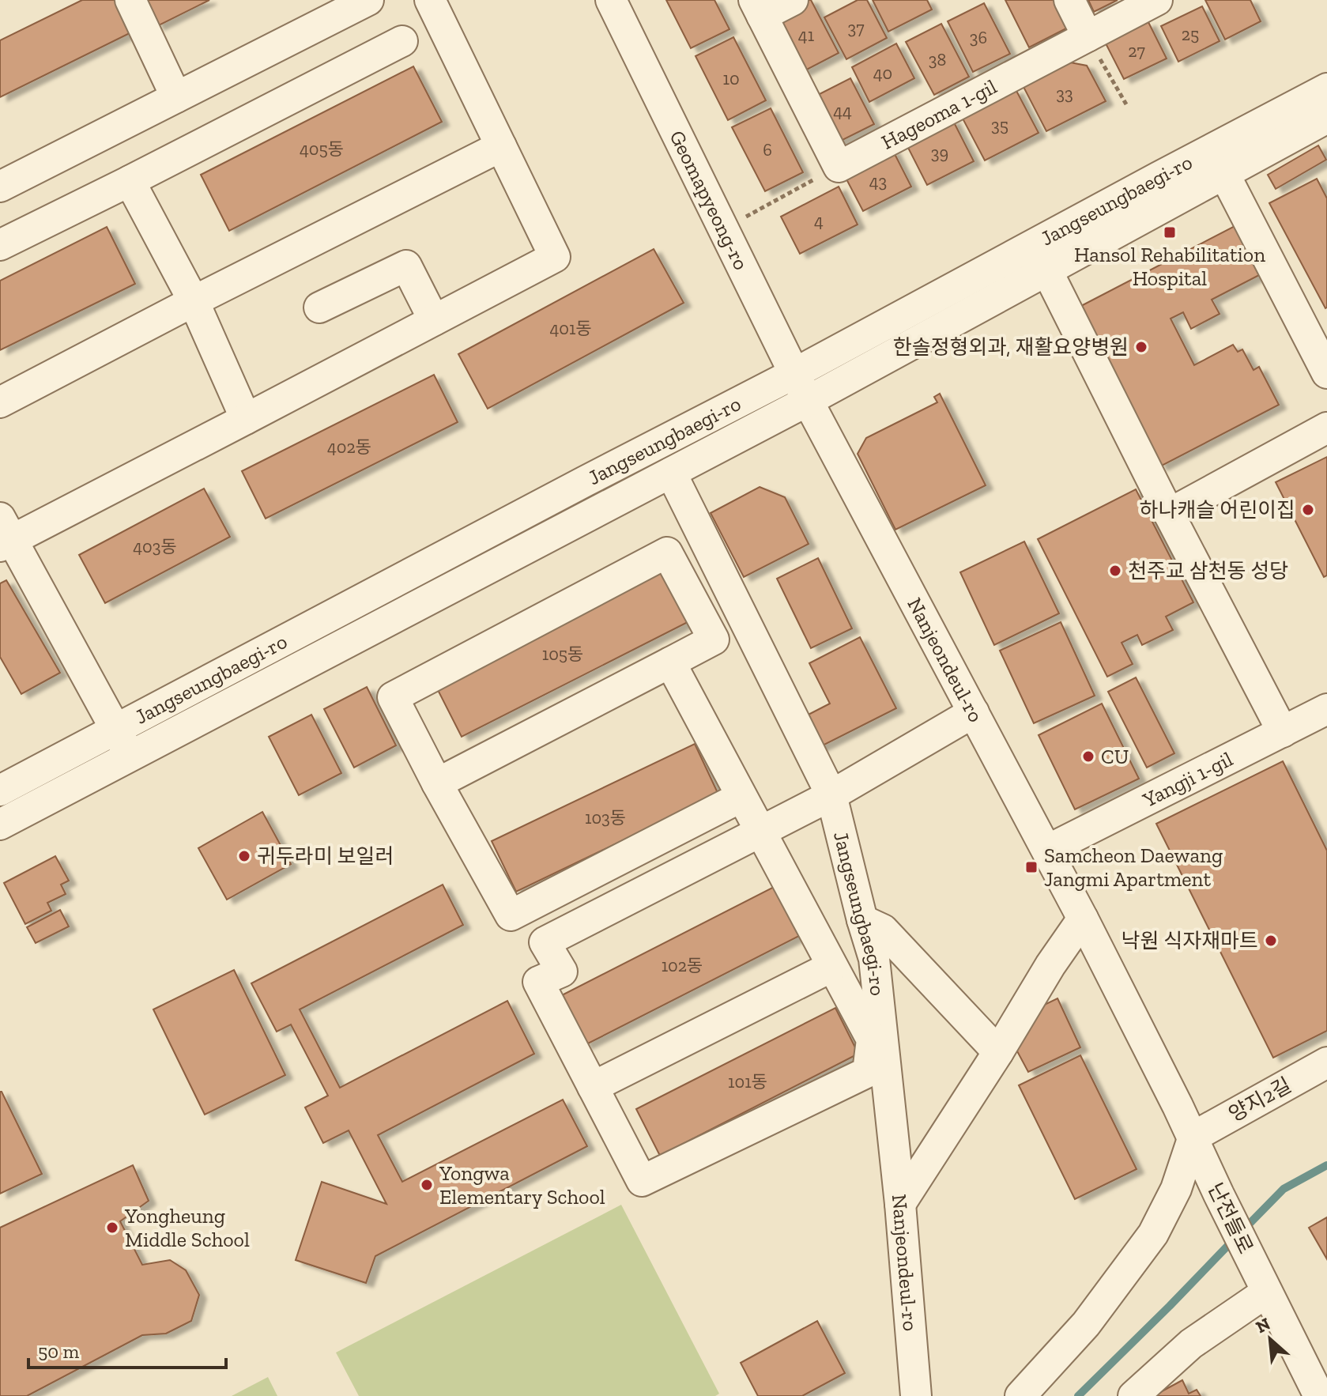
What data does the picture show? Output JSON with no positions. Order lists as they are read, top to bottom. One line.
{"streets":{"street":["Hageoma 1-gil","Geomapyeong-ro","Jangseungbaegi-ro","Nanjeondeul-ro","Yangji 1-gil","양지2길","난전들로"]},"crossings":[["Geomapyeong-ro","Jangseungbaegi-ro"],["Geomapyeong-ro","Nanjeondeul-ro"],["Jangseungbaegi-ro","Nanjeondeul-ro"],["Jangseungbaegi-ro","Yangji 1-gil"],["Nanjeondeul-ro","Yangji 1-gil"],["Nanjeondeul-ro","양지2길"],["Nanjeondeul-ro","난전들로"],["양지2길","난전들로"]],"places":{"transit":["Hansol Rehabilitation Hospital","Samcheon Daewang Jangmi Apartment"],"other":["한솔정형외과, 재활요양병원","하나캐슬 어린이집","천주교 삼천동 성당","CU","귀두라미 보일러","낙원 식자재마트","Yongwa Elementary School","Yongheung Middle School"]},"house_numbers":["37","25","41","36","27","38","40","10","33","44","35","405동","6","39","43","4","401동","402동","403동","105동","103동","102동","101동"],"scale_bar":"50 m","north":"top left"}
